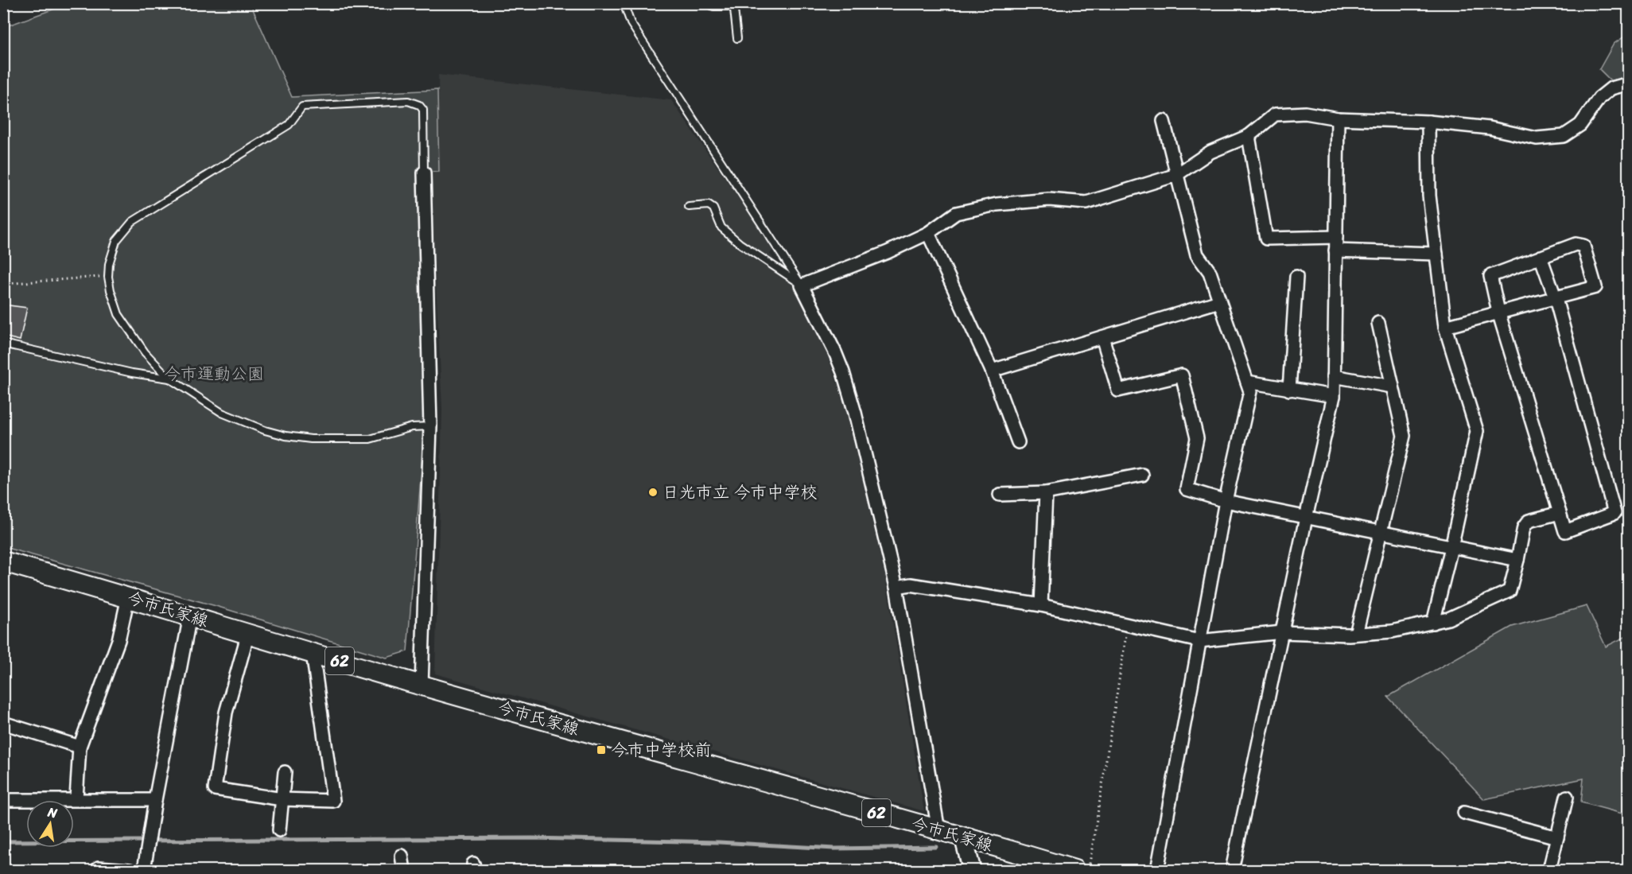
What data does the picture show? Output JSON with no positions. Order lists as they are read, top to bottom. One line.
{"streets":{"main road":["今市氏家線","62"]},"parks":["今市運動公園"],"places":{"other":["日光市立 今市中学校"],"transit":["今市中学校前"]},"north":"top"}
